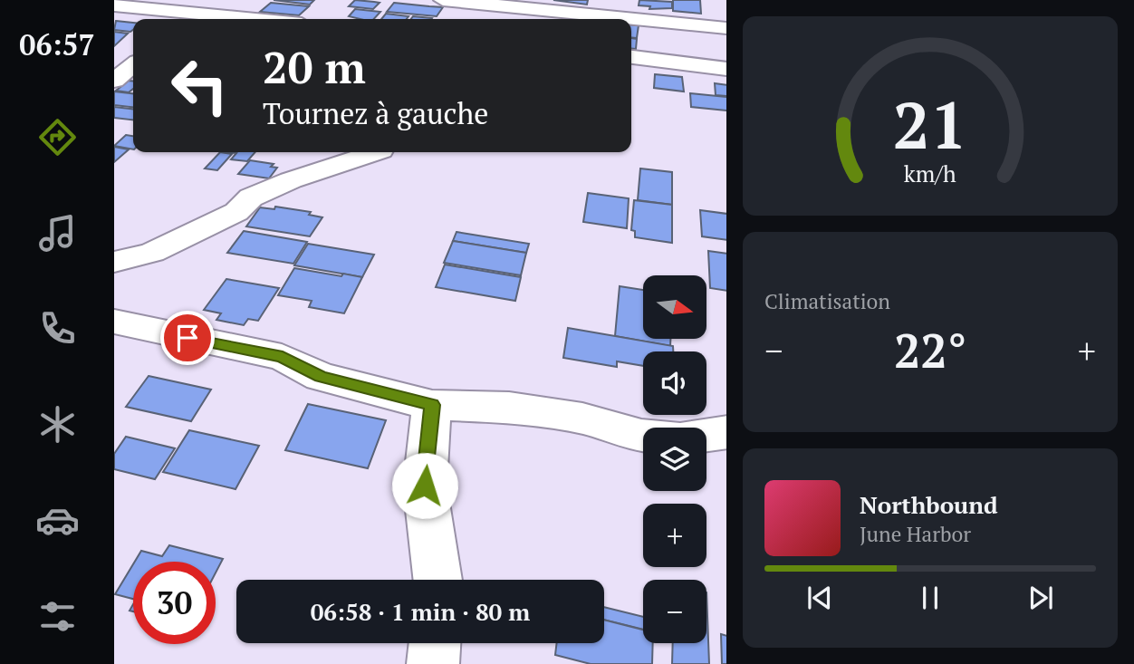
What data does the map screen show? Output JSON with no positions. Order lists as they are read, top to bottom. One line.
{"north":"right","page":{"tabs":"06:57","turn":["20 m","Tournez à gauche"],"tile":"Climatisation","map_buttons":["+","−"],"heat":["−","22°","+"],"song":["Northbound","June Harbor"],"limit":"30","trip":"06:58 · 1 min · 80 m","gauge":["21","km/h"]}}
